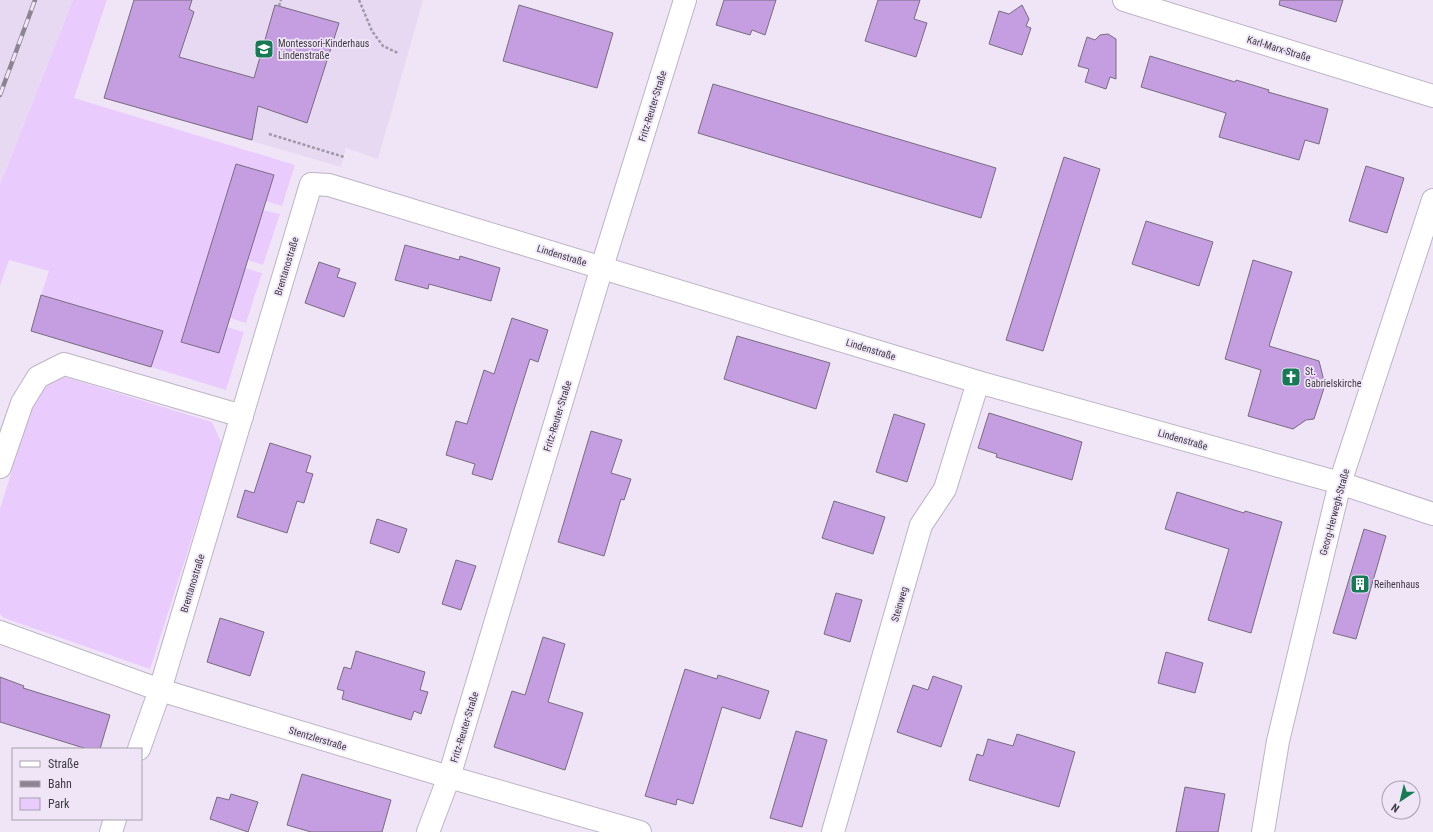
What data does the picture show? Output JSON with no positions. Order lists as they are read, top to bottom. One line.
{"streets":{"street":["Karl-Marx-Straße","Fritz-Reuter-Straße","Lindenstraße","Brentanostraße","Georg-Herwegh-Straße","Steinweg","Stentzlerstraße"]},"crossings":[["Fritz-Reuter-Straße","Lindenstraße"],["Fritz-Reuter-Straße","Stentzlerstraße"],["Lindenstraße","Brentanostraße"],["Lindenstraße","Georg-Herwegh-Straße"],["Lindenstraße","Steinweg"],["Brentanostraße","Stentzlerstraße"]],"places":{"school or university":["Montessori-Kinderhaus Lindenstraße"],"church":["St. Gabrielskirche"],"building":["Reihenhaus"]},"legend":["Straße","Bahn","Park"],"north":"bottom left"}
